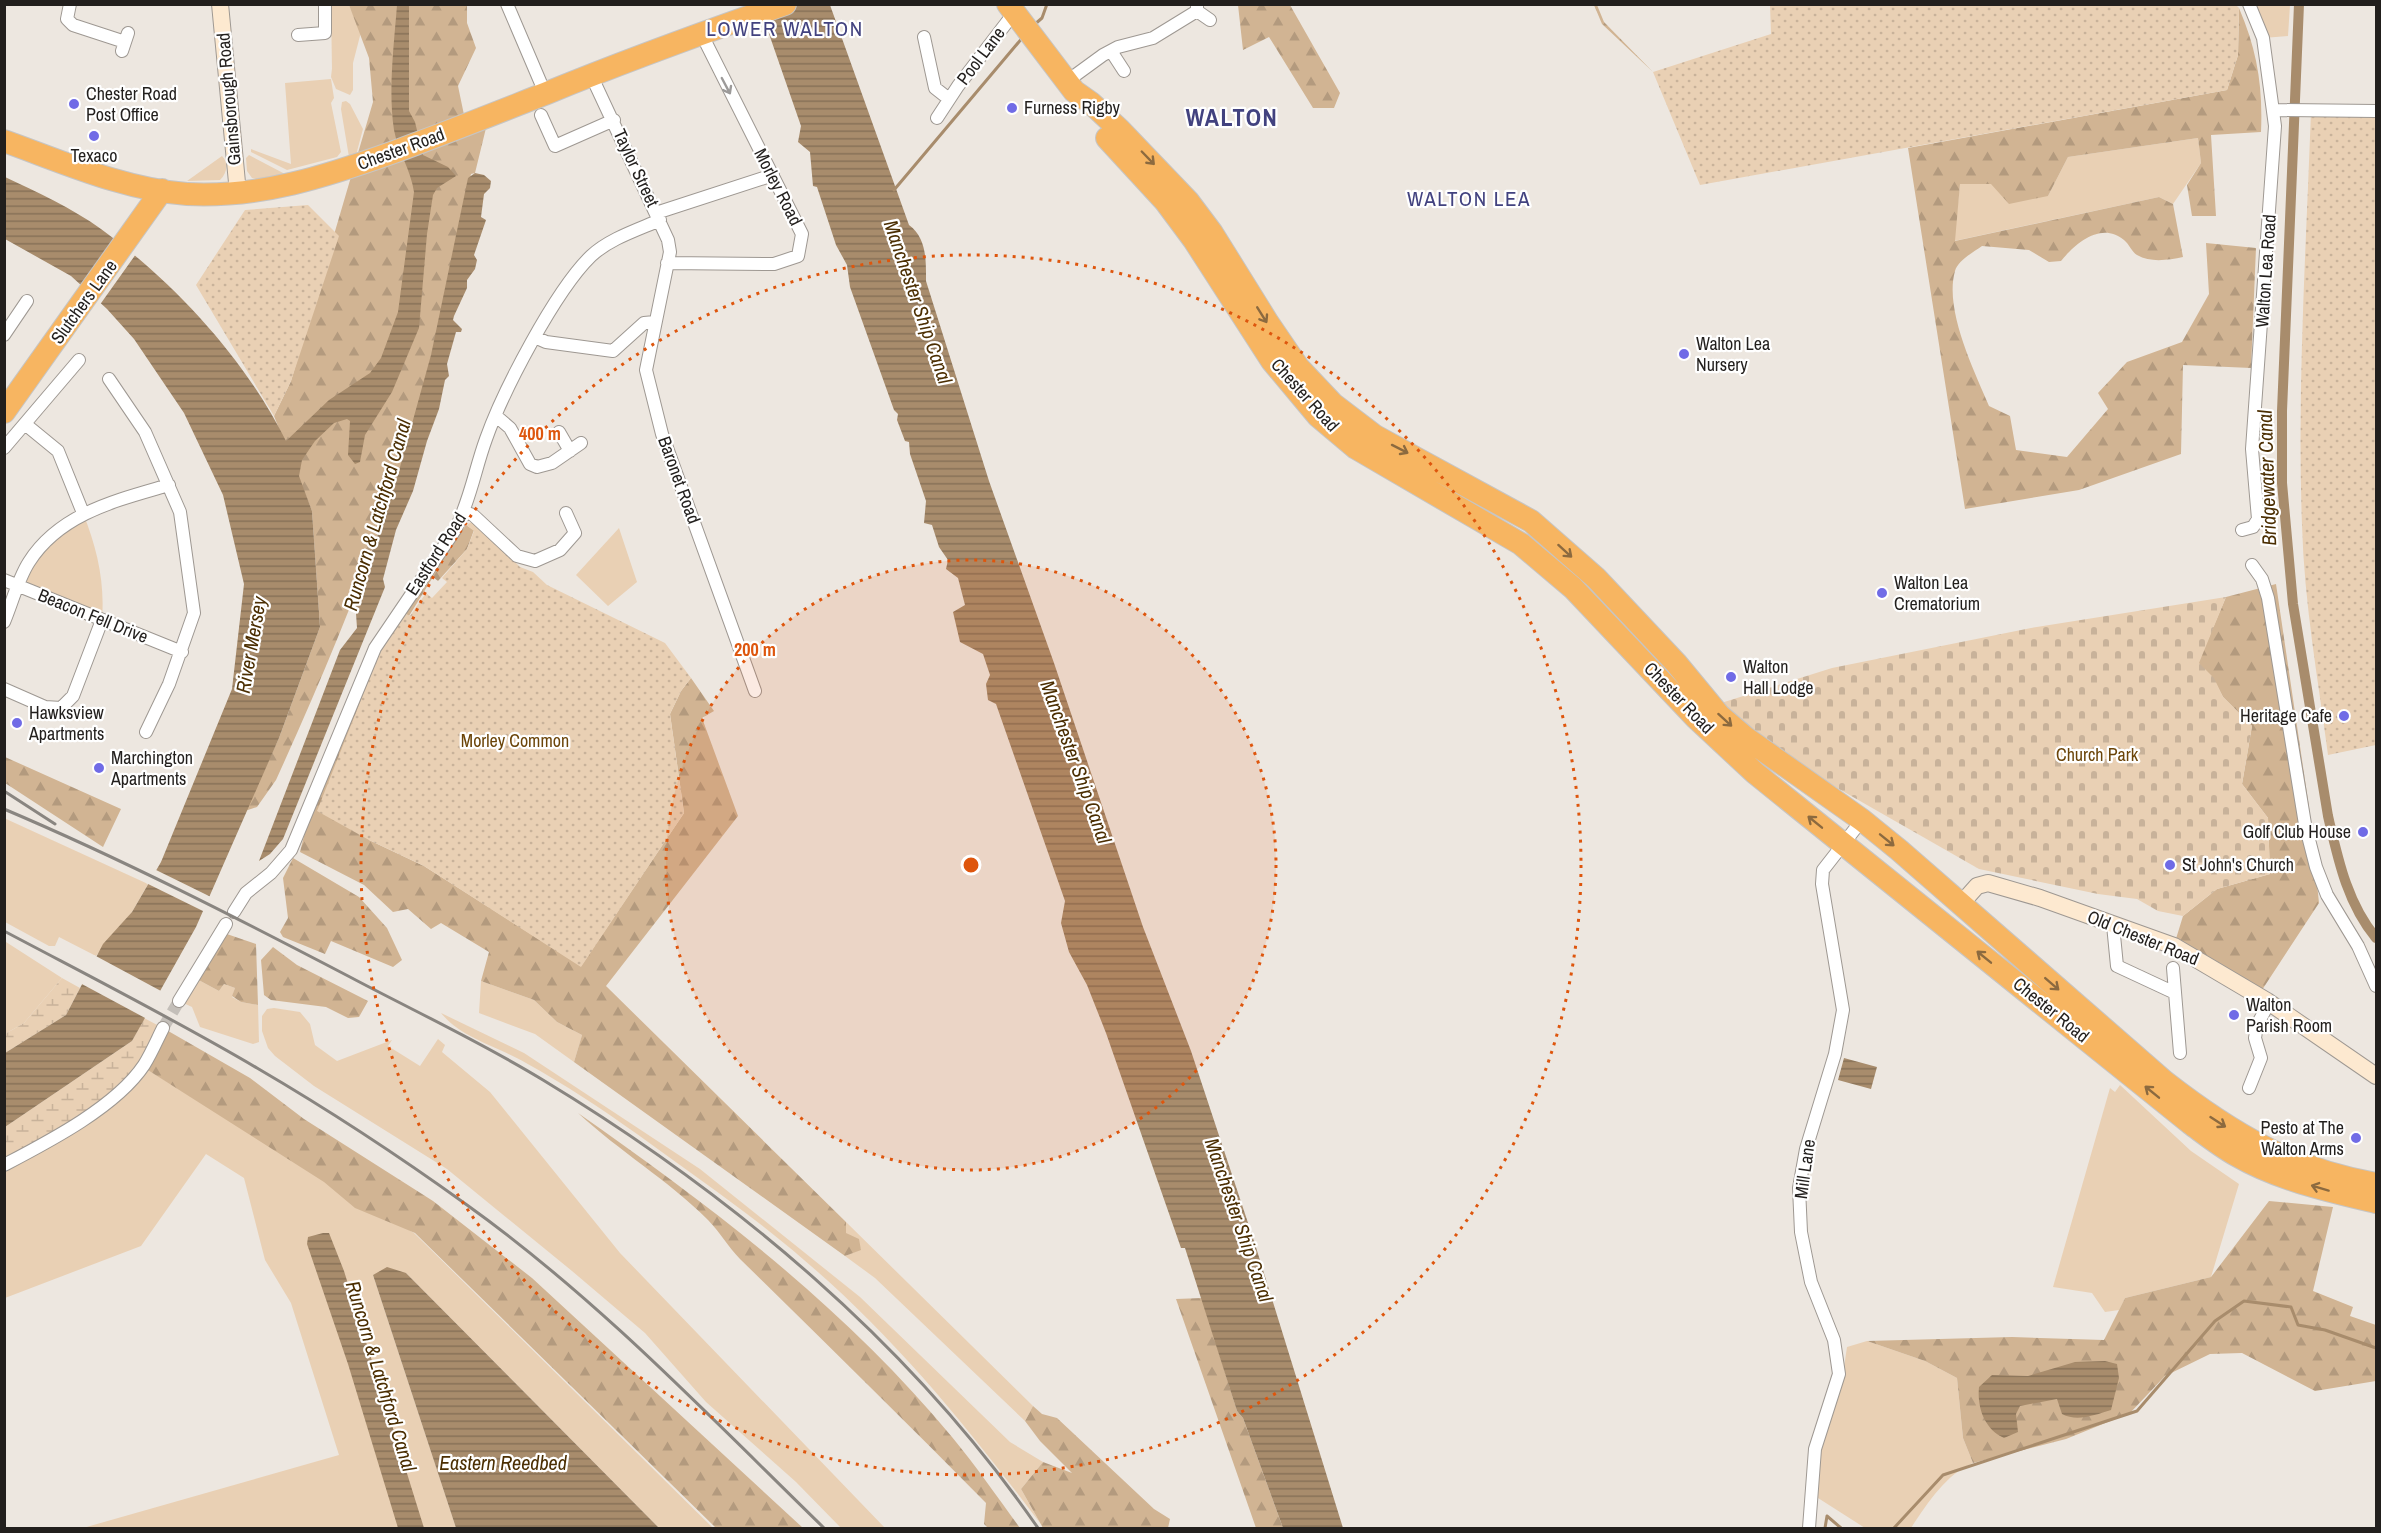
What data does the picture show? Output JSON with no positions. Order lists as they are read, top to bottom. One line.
{"streets":{"highway":["Chester Road","Slutchers Lane"],"street":["Pool Lane","Gainsborough Road","Taylor Street","Morley Road","Walton Lea Road","Baronet Road","Eastford Road","Beacon Fell Drive","Old Chester Road","Mill Lane"]},"crossings":[["Pool Lane","Chester Road"],["Gainsborough Road","Chester Road"],["Chester Road","Taylor Street"],["Chester Road","Morley Road"],["Chester Road","Slutchers Lane"],["Chester Road","Old Chester Road"],["Chester Road","Mill Lane"],["Taylor Street","Morley Road"],["Taylor Street","Baronet Road"],["Taylor Street","Eastford Road"],["Morley Road","Baronet Road"],["Morley Road","Eastford Road"]],"one_way":["Morley Road"],"districts":["LOWER WALTON","WALTON","WALTON LEA"],"water":["Manchester Ship Canal","Bridgewater Canal","Runcorn & Latchford Canal","River Mersey","Eastern Reedbed"],"parks":["Morley Common","Church Park"],"places":["Chester Road Post Office","Furness Rigby","Texaco","Walton Lea Nursery","Walton Lea Crematorium","Walton Hall Lodge","Heritage Cafe","Hawksview Apartments","Marchington Apartments","Golf Club House","St John's Church","Walton Parish Room","Pesto at The Walton Arms"],"rings":["400 m","200 m"]}
